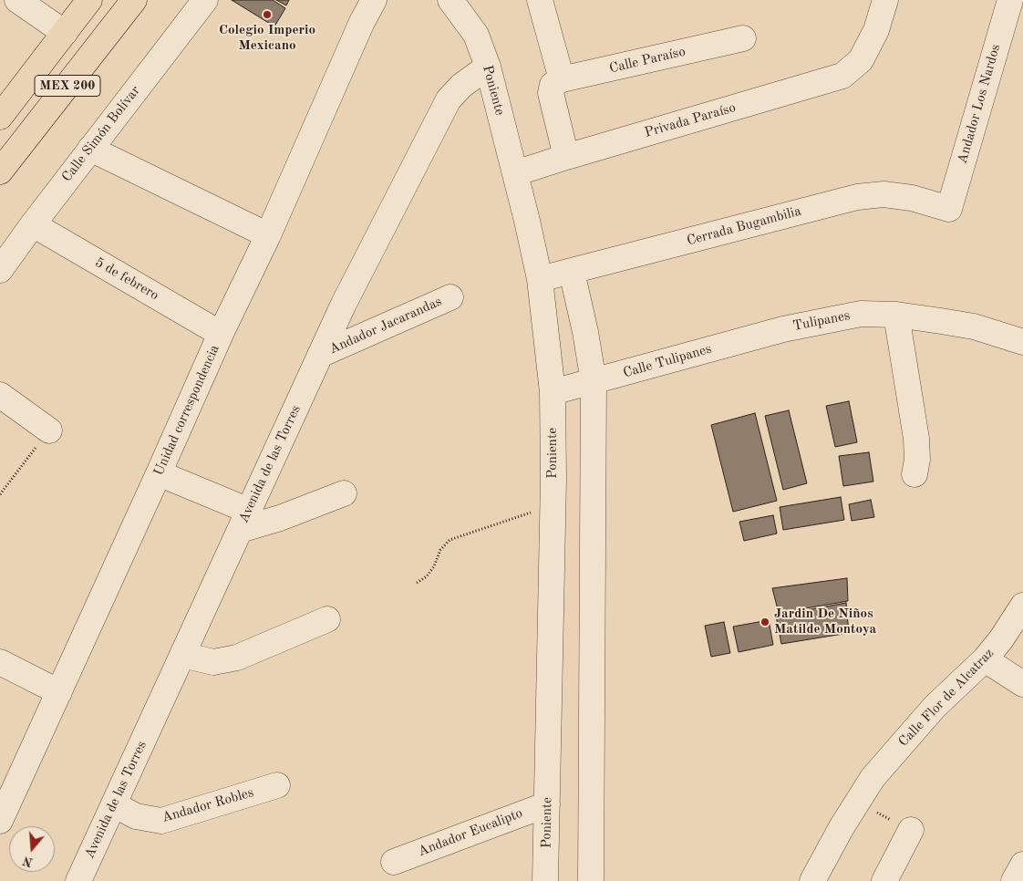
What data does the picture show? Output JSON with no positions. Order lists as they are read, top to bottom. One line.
{"streets":{"main road":["MEX 200"],"street":["Calle Paraíso","Poniente","Andador Los Nardos","Privada Paraíso","Calle Simón Bolívar","Cerrada Bugambilia","5 de febrero","Tulipanes","Andador Jacarandas","Calle Tulipanes","Unidad correspondencia","Avenida de las Torres","Calle Flor de Alcatraz","Andador Robles","Andador Eucalipto"]},"crossings":[["Poniente","Privada Paraíso"],["Poniente","Cerrada Bugambilia"],["Poniente","Calle Tulipanes"],["Poniente","Avenida de las Torres"],["Poniente","Andador Eucalipto"],["Andador Los Nardos","Cerrada Bugambilia"],["Calle Simón Bolívar","5 de febrero"],["5 de febrero","Unidad correspondencia"],["Tulipanes","Calle Tulipanes"],["Andador Jacarandas","Avenida de las Torres"],["Avenida de las Torres","Andador Robles"]],"places":["Colegio Imperio Mexicano","Jardin De Niños Matilde Montoya"],"north":"bottom"}
